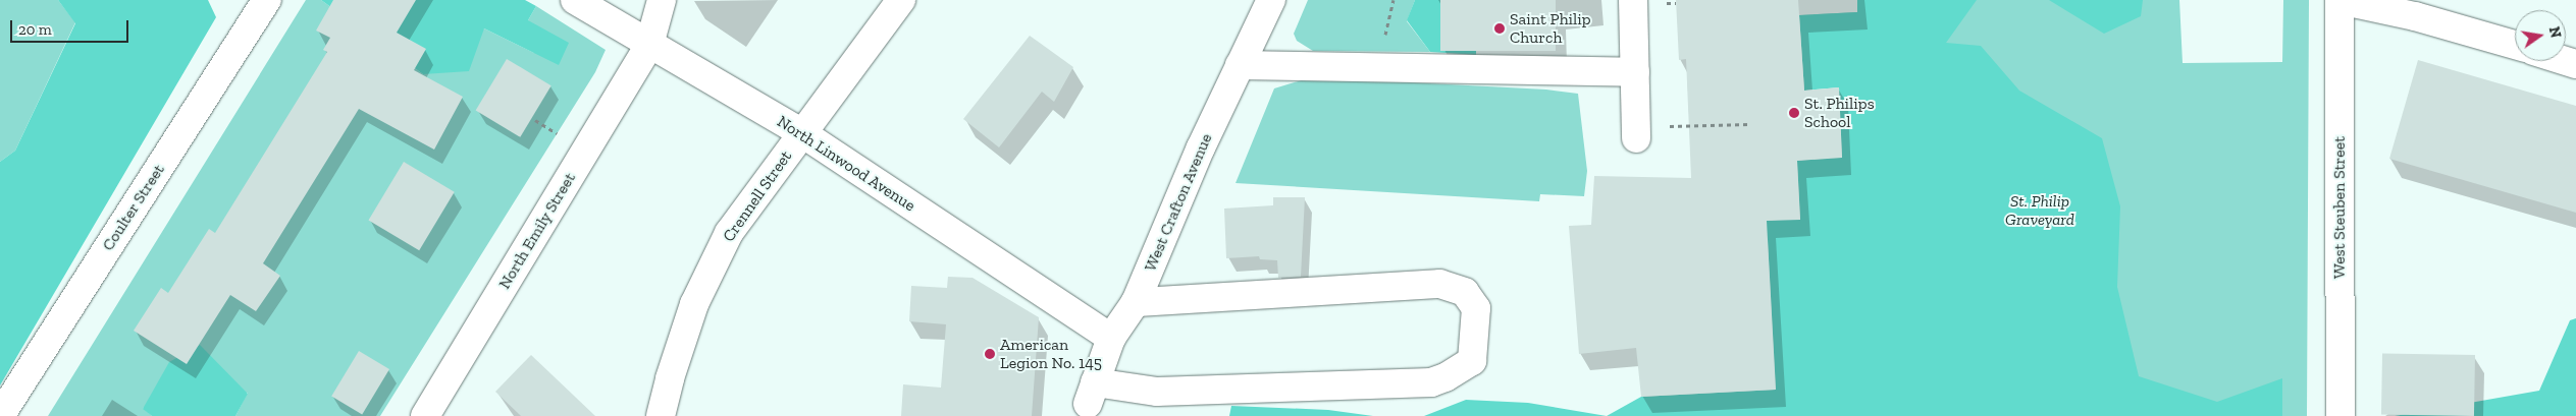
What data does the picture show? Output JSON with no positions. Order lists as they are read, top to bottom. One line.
{"streets":{"street":["North Linwood Avenue","Crennell Street","West Crafton Avenue","Coulter Street","West Steuben Street","North Emily Street"]},"crossings":[["North Linwood Avenue","Crennell Street"],["North Linwood Avenue","West Crafton Avenue"],["North Linwood Avenue","North Emily Street"]],"parks":["St. Philip Graveyard"],"places":["Saint Philip Church","St. Philips School","American Legion No. 145"],"scale_bar":"20 m","north":"right"}
